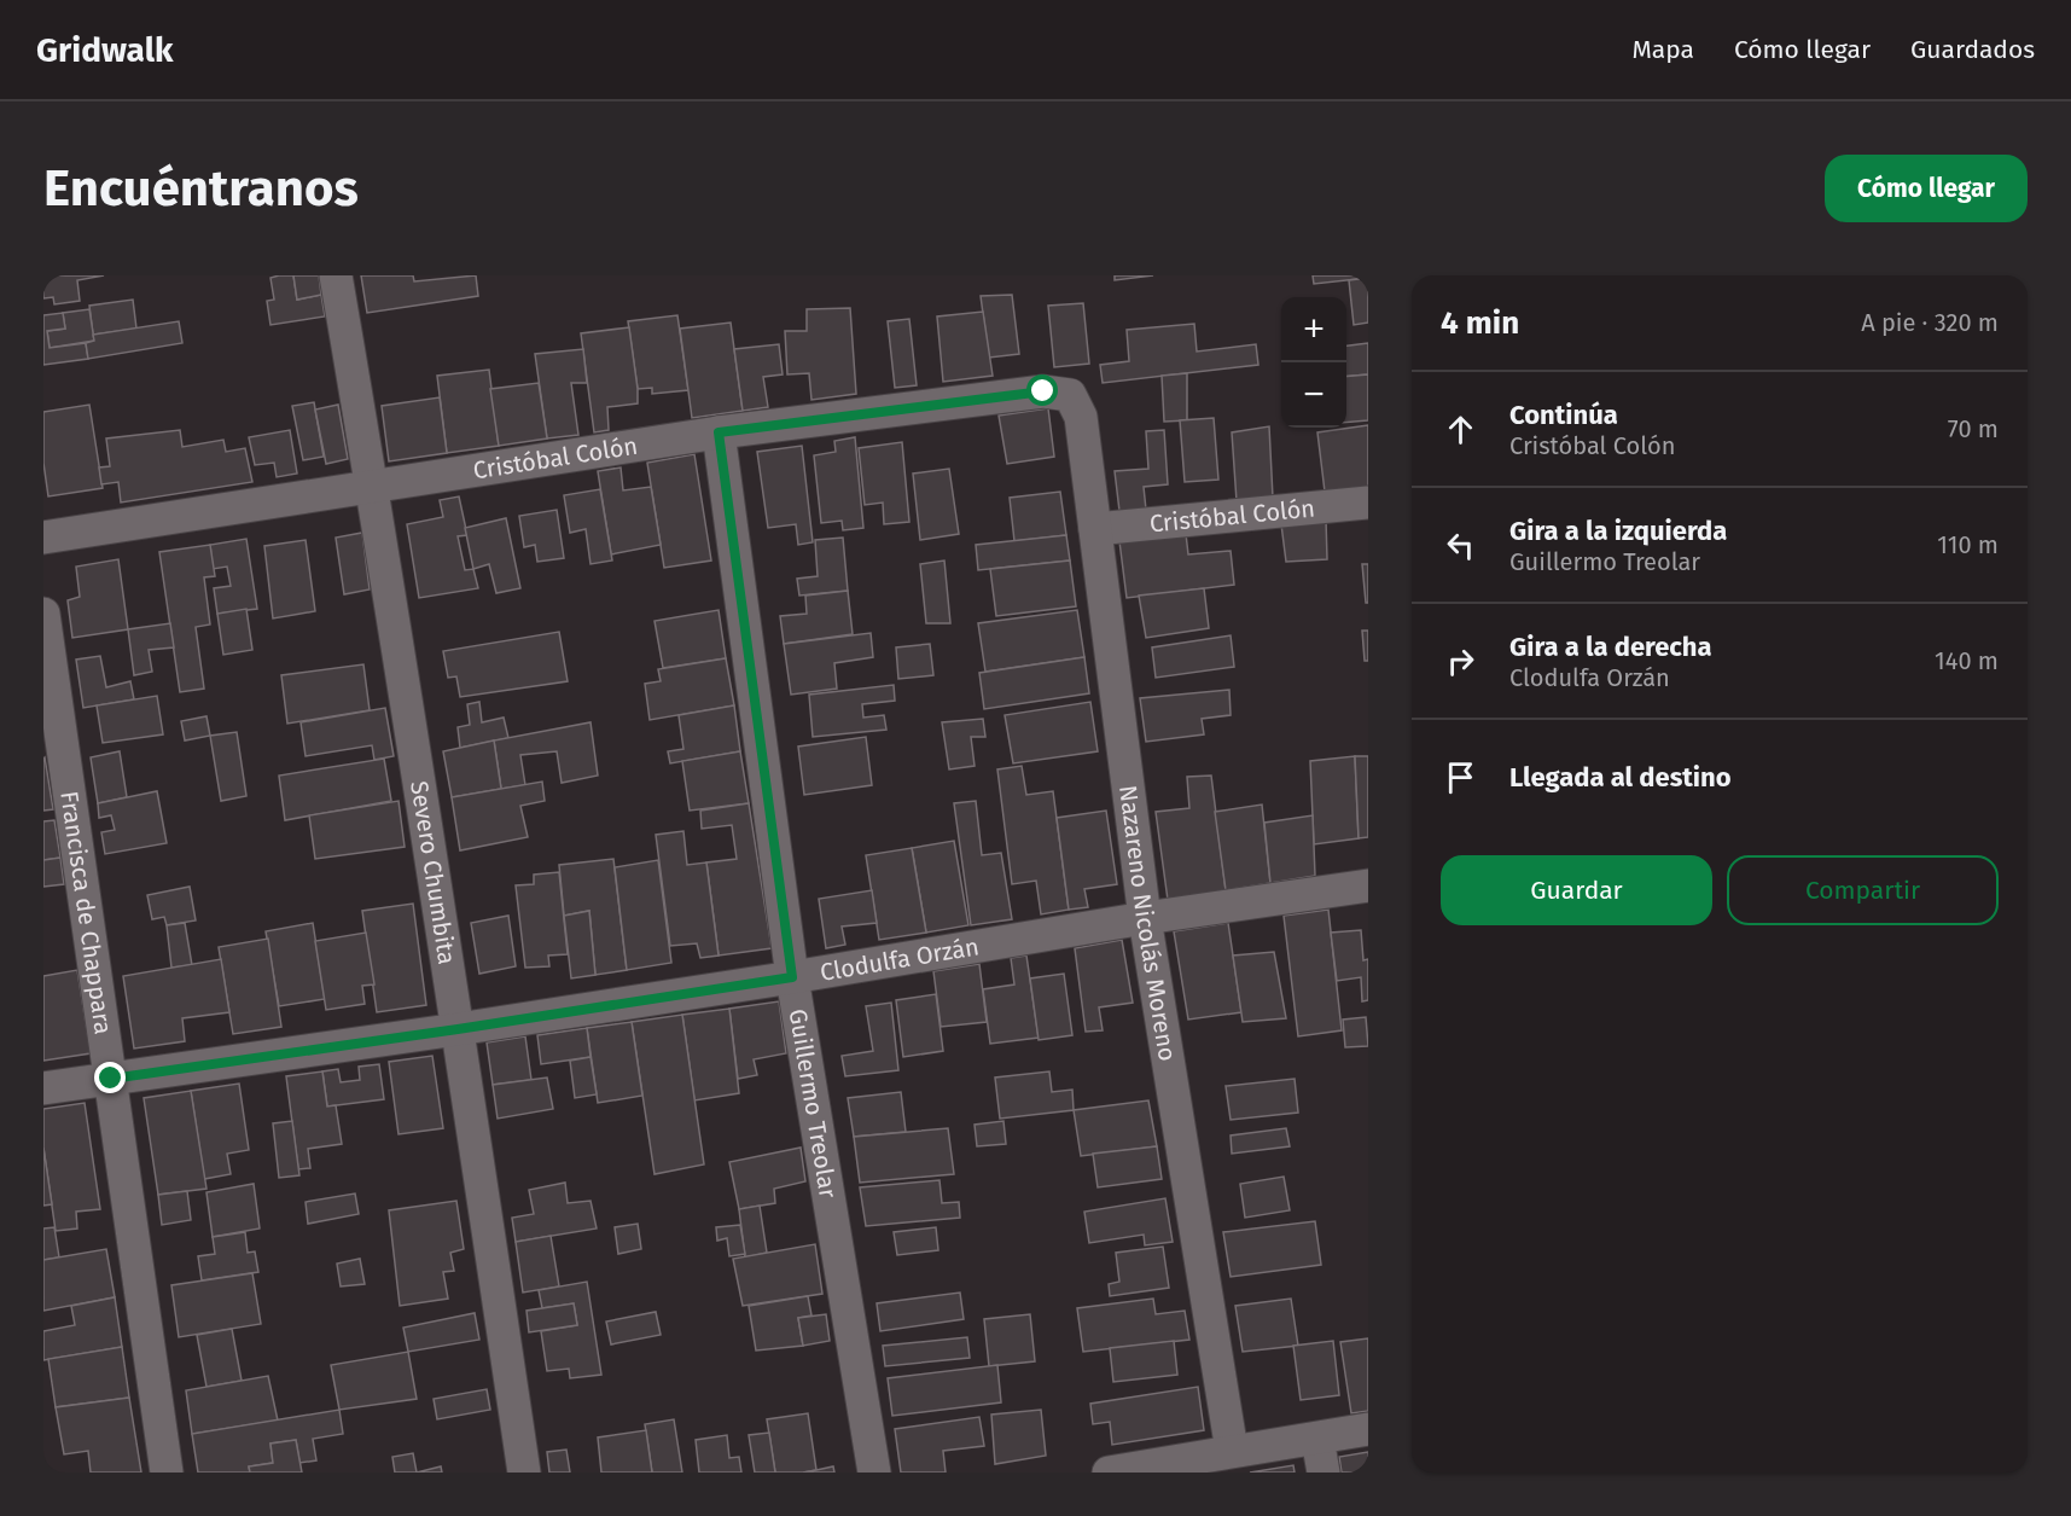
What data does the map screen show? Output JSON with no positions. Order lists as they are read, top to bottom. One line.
{"streets":{"street":["Cristóbal Colón","Severo Chumbita","Francisca de Chappara","Nazareno Nicolás Moreno","Clodulfa Orzán","Guillermo Treolar"]},"crossings":[["Cristóbal Colón","Severo Chumbita"],["Cristóbal Colón","Nazareno Nicolás Moreno"],["Cristóbal Colón","Guillermo Treolar"],["Severo Chumbita","Clodulfa Orzán"],["Francisca de Chappara","Clodulfa Orzán"],["Nazareno Nicolás Moreno","Clodulfa Orzán"],["Clodulfa Orzán","Guillermo Treolar"]],"page":{"header":"Gridwalk","nav":["Mapa","Cómo llegar","Guardados"],"buttons":["Cómo llegar",["Guardar","Compartir"]],"title":"Encuéntranos","heading":["4 min","A pie · 320 m"],"map_buttons":["+","−"],"list":[["Continúa","Cristóbal Colón","70 m"],["Gira a la izquierda","Guillermo Treolar","110 m"],["Gira a la derecha","Clodulfa Orzán","140 m"],"Llegada al destino"]}}
